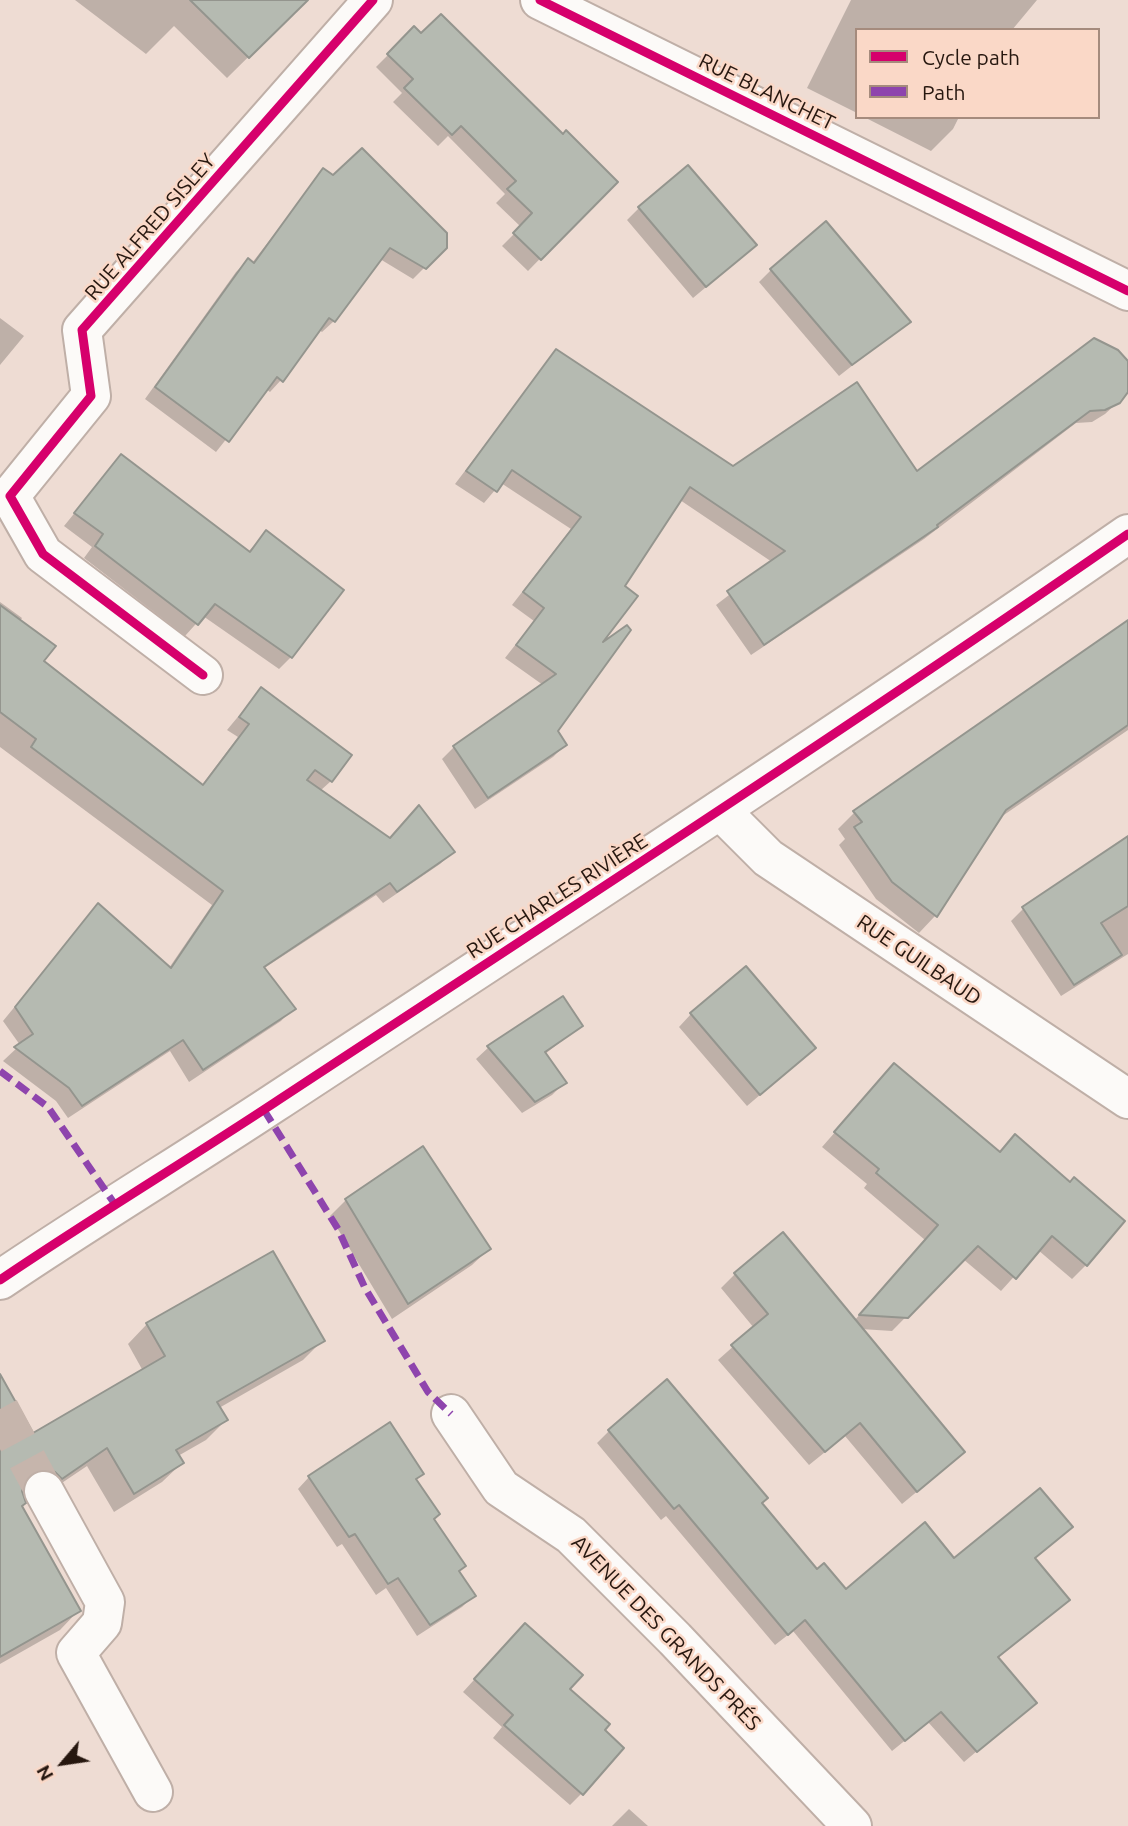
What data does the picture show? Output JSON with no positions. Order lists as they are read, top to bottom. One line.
{"streets":{"street":["RUE BLANCHET","RUE ALFRED SISLEY","RUE CHARLES RIVIÈRE","RUE GUILBAUD","AVENUE DES GRANDS PRÉS"]},"crossings":[["RUE CHARLES RIVIÈRE","RUE GUILBAUD"]],"legend":["Cycle path","Path"],"north":"bottom left"}
